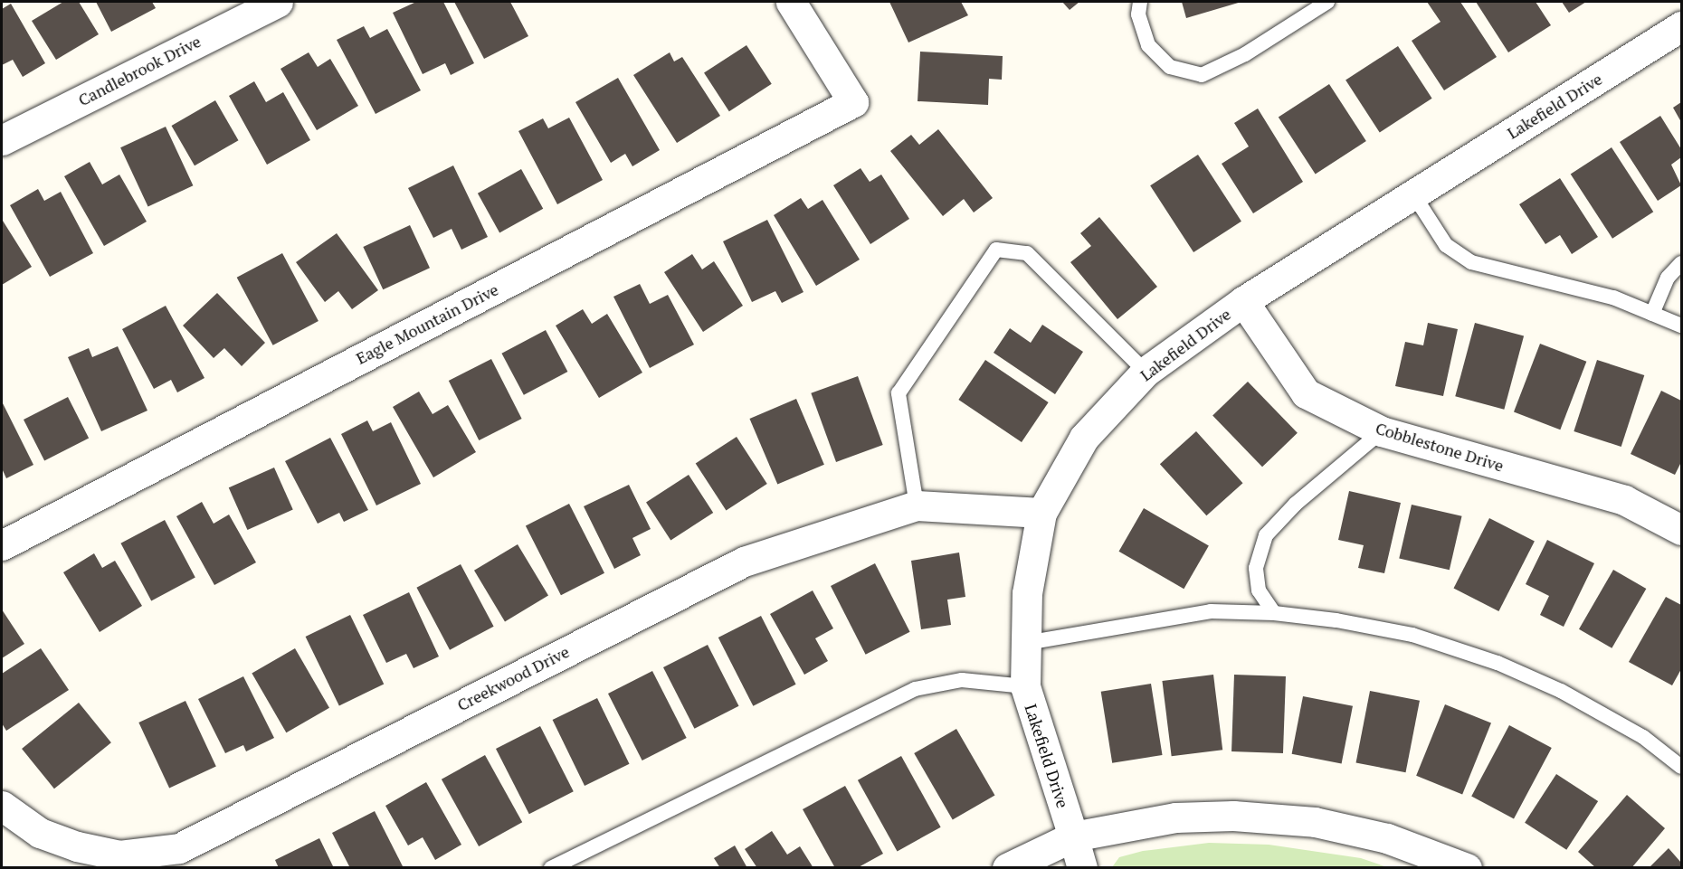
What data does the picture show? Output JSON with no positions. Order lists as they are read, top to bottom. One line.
{"streets":{"street":["Candlebrook Drive","Lakefield Drive","Eagle Mountain Drive","Cobblestone Drive","Creekwood Drive"]},"crossings":[["Lakefield Drive","Cobblestone Drive"],["Lakefield Drive","Creekwood Drive"]]}
